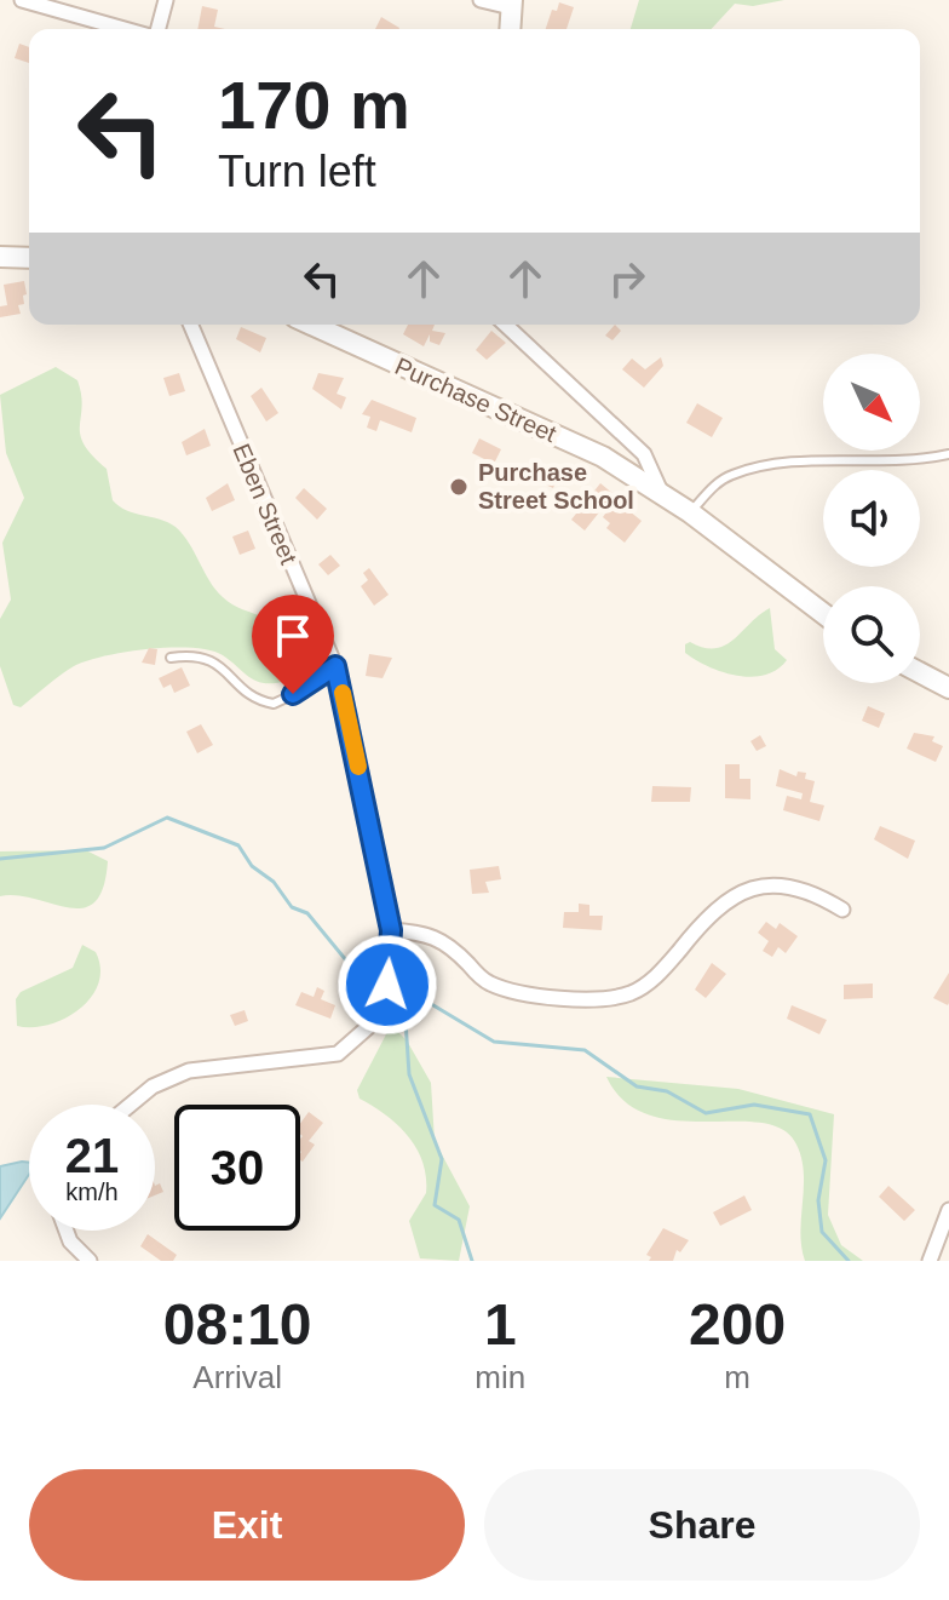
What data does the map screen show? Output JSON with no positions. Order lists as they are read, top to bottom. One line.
{"streets":{"main road":["Purchase Street"],"street":["Eben Street"]},"places":["Purchase Street School"],"north":"bottom right","page":{"turn":["170 m","Turn left"],"speed":"21 km/h","limit":"30","eta":["08:10","Arrival","1","min","200","m"],"buttons":["Exit","Share"]}}
